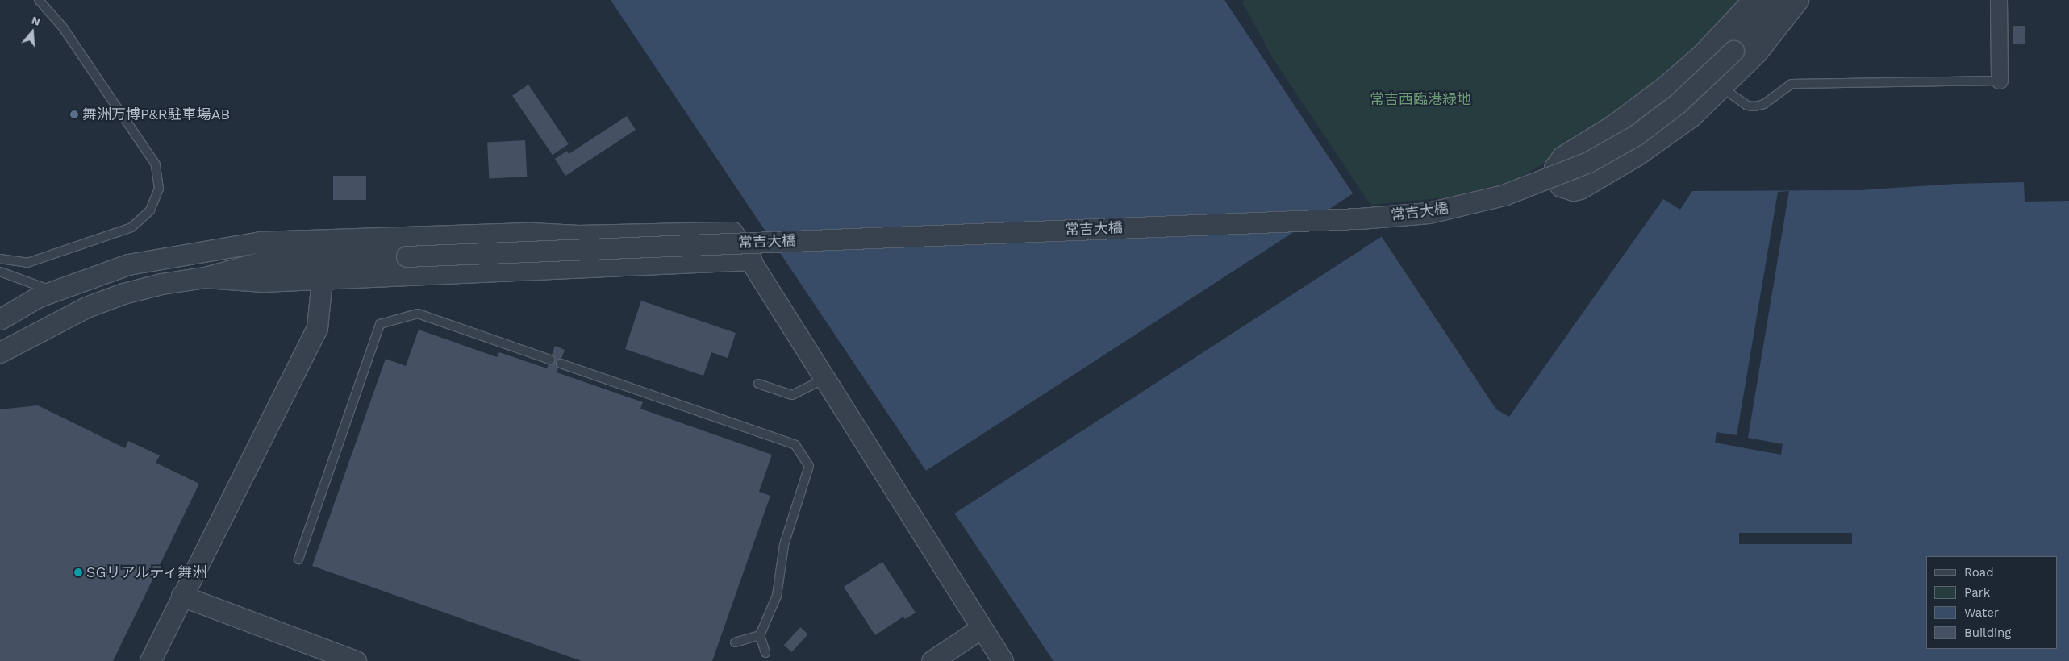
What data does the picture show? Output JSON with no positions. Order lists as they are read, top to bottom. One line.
{"streets":{"street":["常吉大橋"]},"parks":["常吉西臨港緑地"],"places":["舞洲万博P&R駐車場AB","SGリアルティ舞洲"],"legend":["Road","Park","Water","Building"],"north":"top"}
